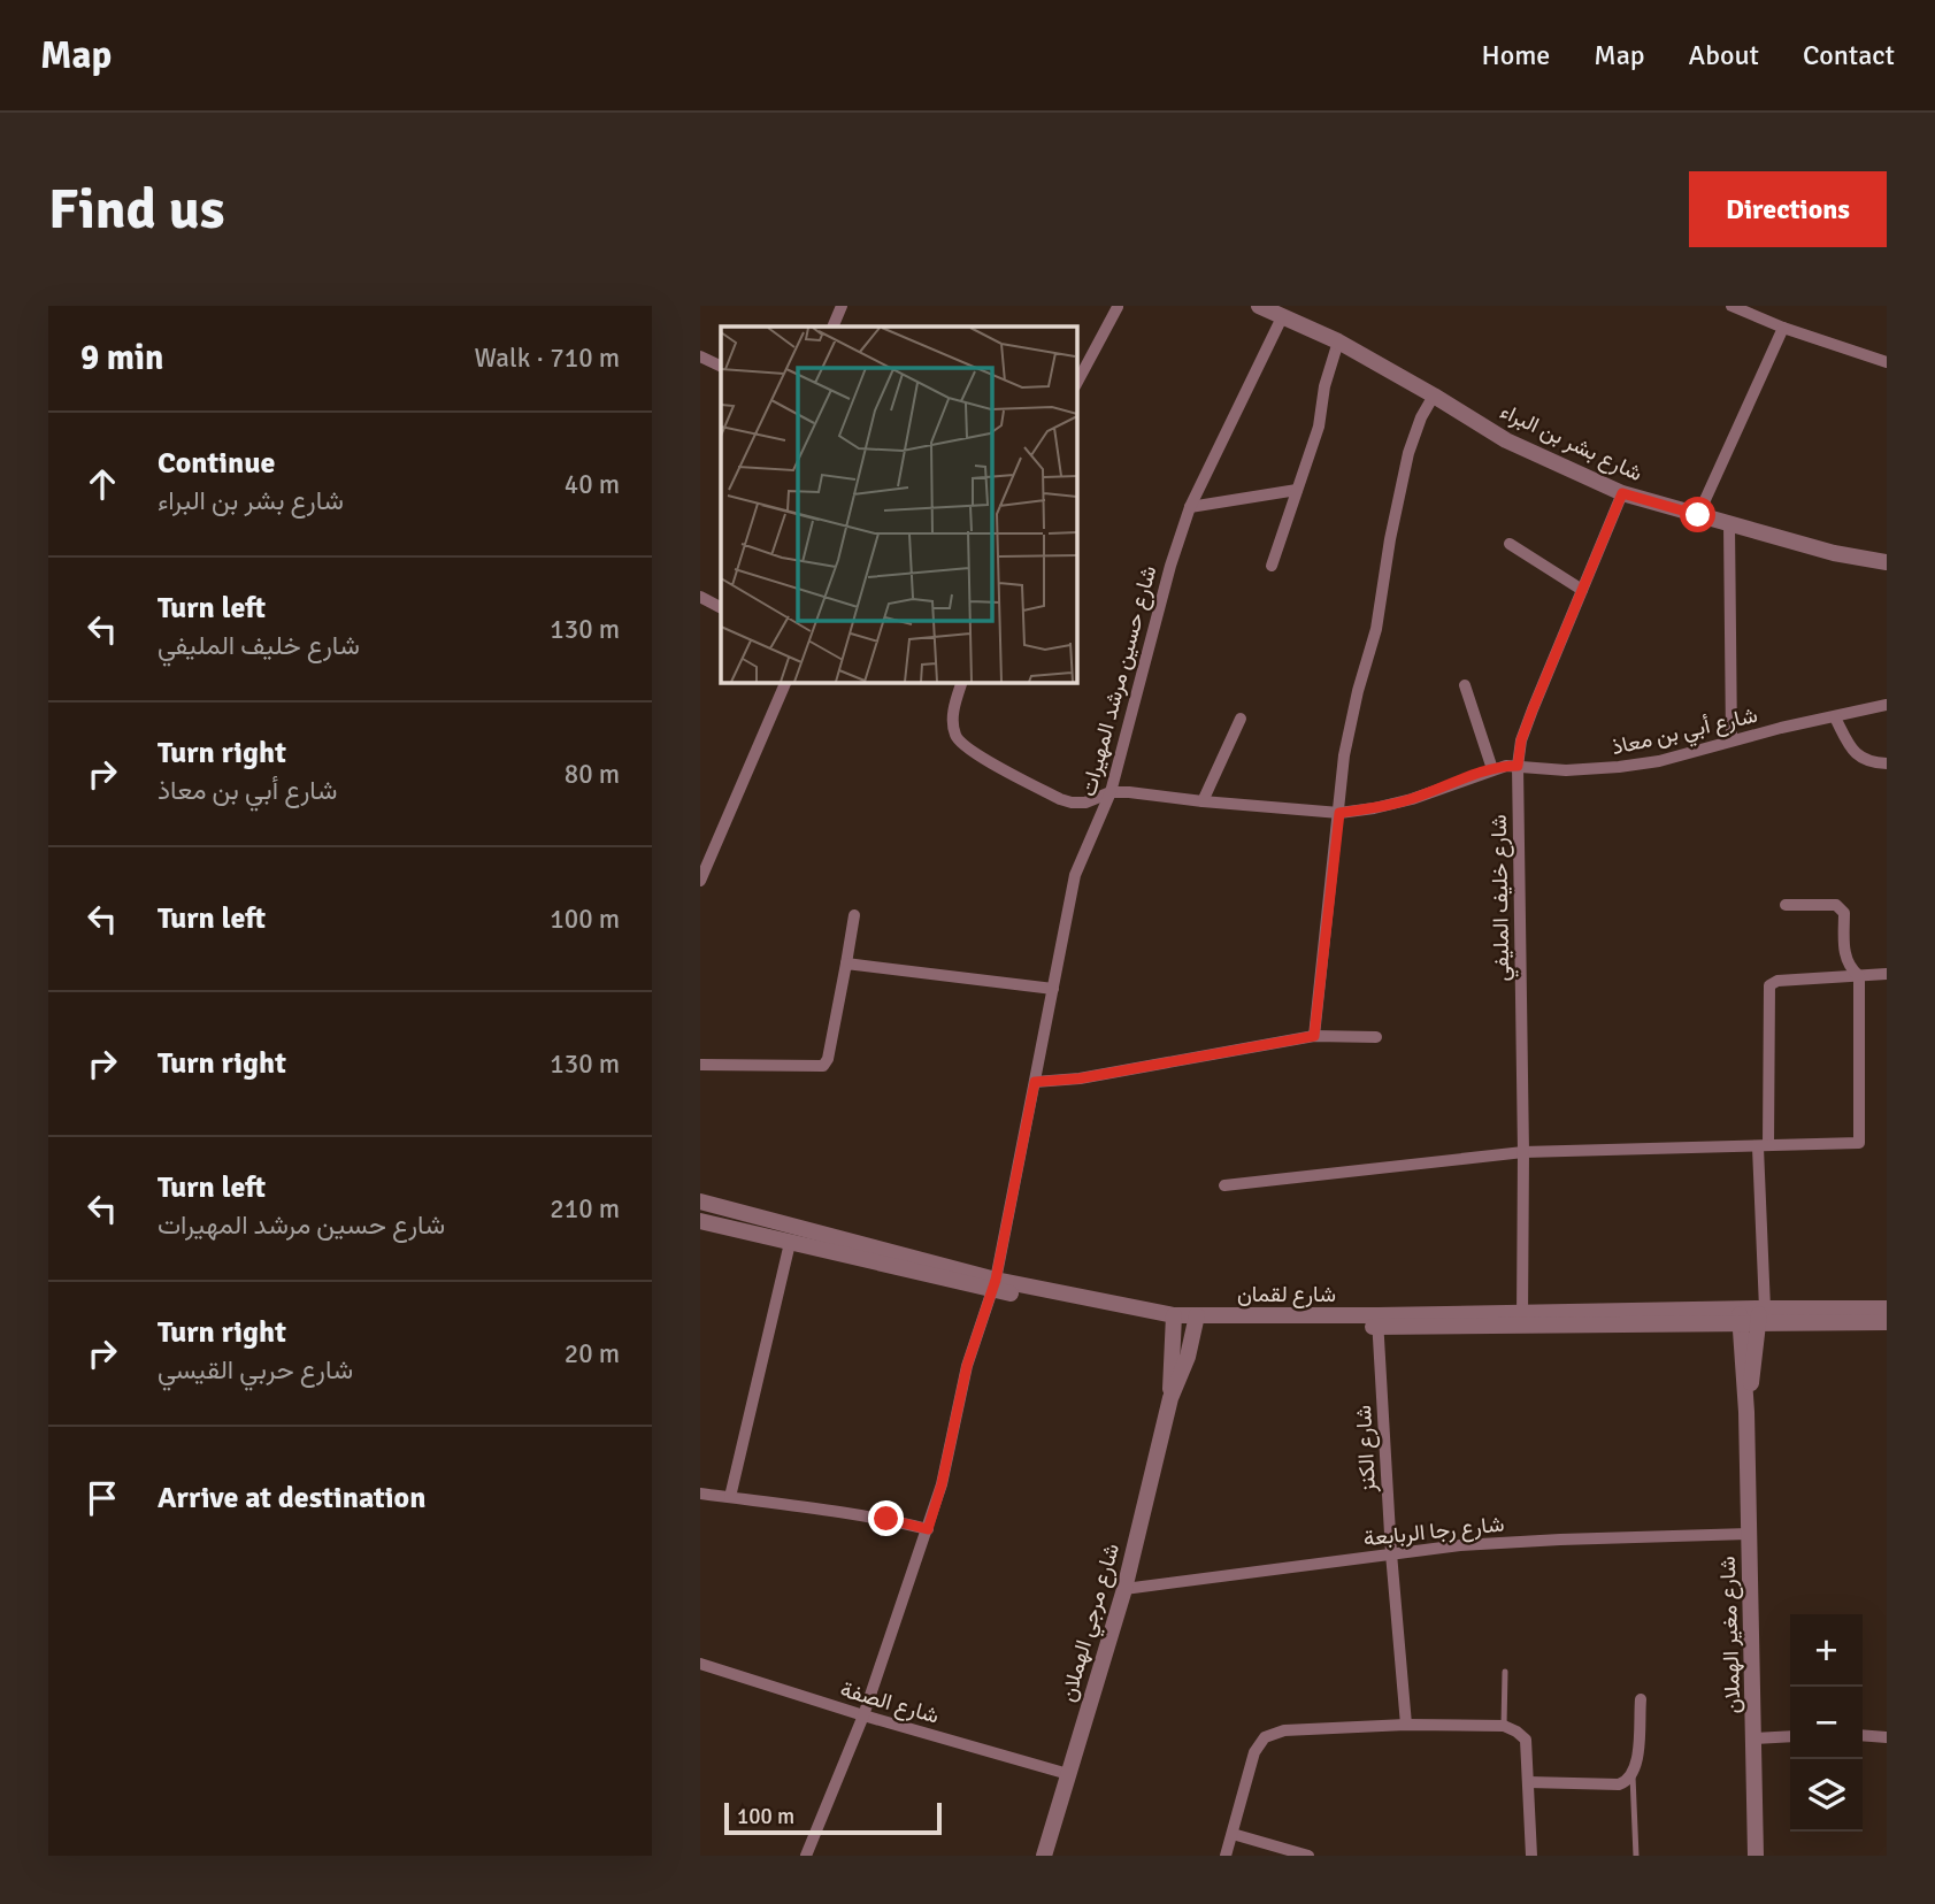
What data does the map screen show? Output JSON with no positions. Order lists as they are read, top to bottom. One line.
{"streets":{"street":["شارع بشر بن البراء","شارع حسين مرشد المهيرات","شارع أبي بن معاذ","شارع خليف المليفي","شارع لقمان","شارع الكنز","شارع رجا الربابعة","شارع مرجي الهملان","شارع مغير الهملان","شارع الصفة"]},"crossings":[["شارع بشر بن البراء","شارع حسين مرشد المهيرات"],["شارع بشر بن البراء","شارع خليف المليفي"],["شارع حسين مرشد المهيرات","شارع أبي بن معاذ"],["شارع حسين مرشد المهيرات","شارع لقمان"],["شارع حسين مرشد المهيرات","شارع الصفة"],["شارع أبي بن معاذ","شارع خليف المليفي"],["شارع خليف المليفي","شارع لقمان"],["شارع لقمان","شارع الكنز"],["شارع لقمان","شارع مرجي الهملان"],["شارع لقمان","شارع مغير الهملان"],["شارع الكنز","شارع رجا الربابعة"],["شارع رجا الربابعة","شارع مرجي الهملان"],["شارع رجا الربابعة","شارع مغير الهملان"],["شارع مرجي الهملان","شارع الصفة"]],"scale_bar":"100 m","page":{"header":"Map","nav":["Home","Map","About","Contact"],"buttons":"Directions","title":"Find us","heading":["9 min","Walk · 710 m"],"list":[["Continue","شارع بشر بن البراء","40 m"],["Turn left","شارع خليف المليفي","130 m"],["Turn right","شارع أبي بن معاذ","80 m"],["Turn left","100 m"],["Turn right","130 m"],["Turn left","شارع حسين مرشد المهيرات","210 m"],["Turn right","شارع حربي القيسي","20 m"],"Arrive at destination"],"map_buttons":["+","−"],"scale":"100 m"}}
